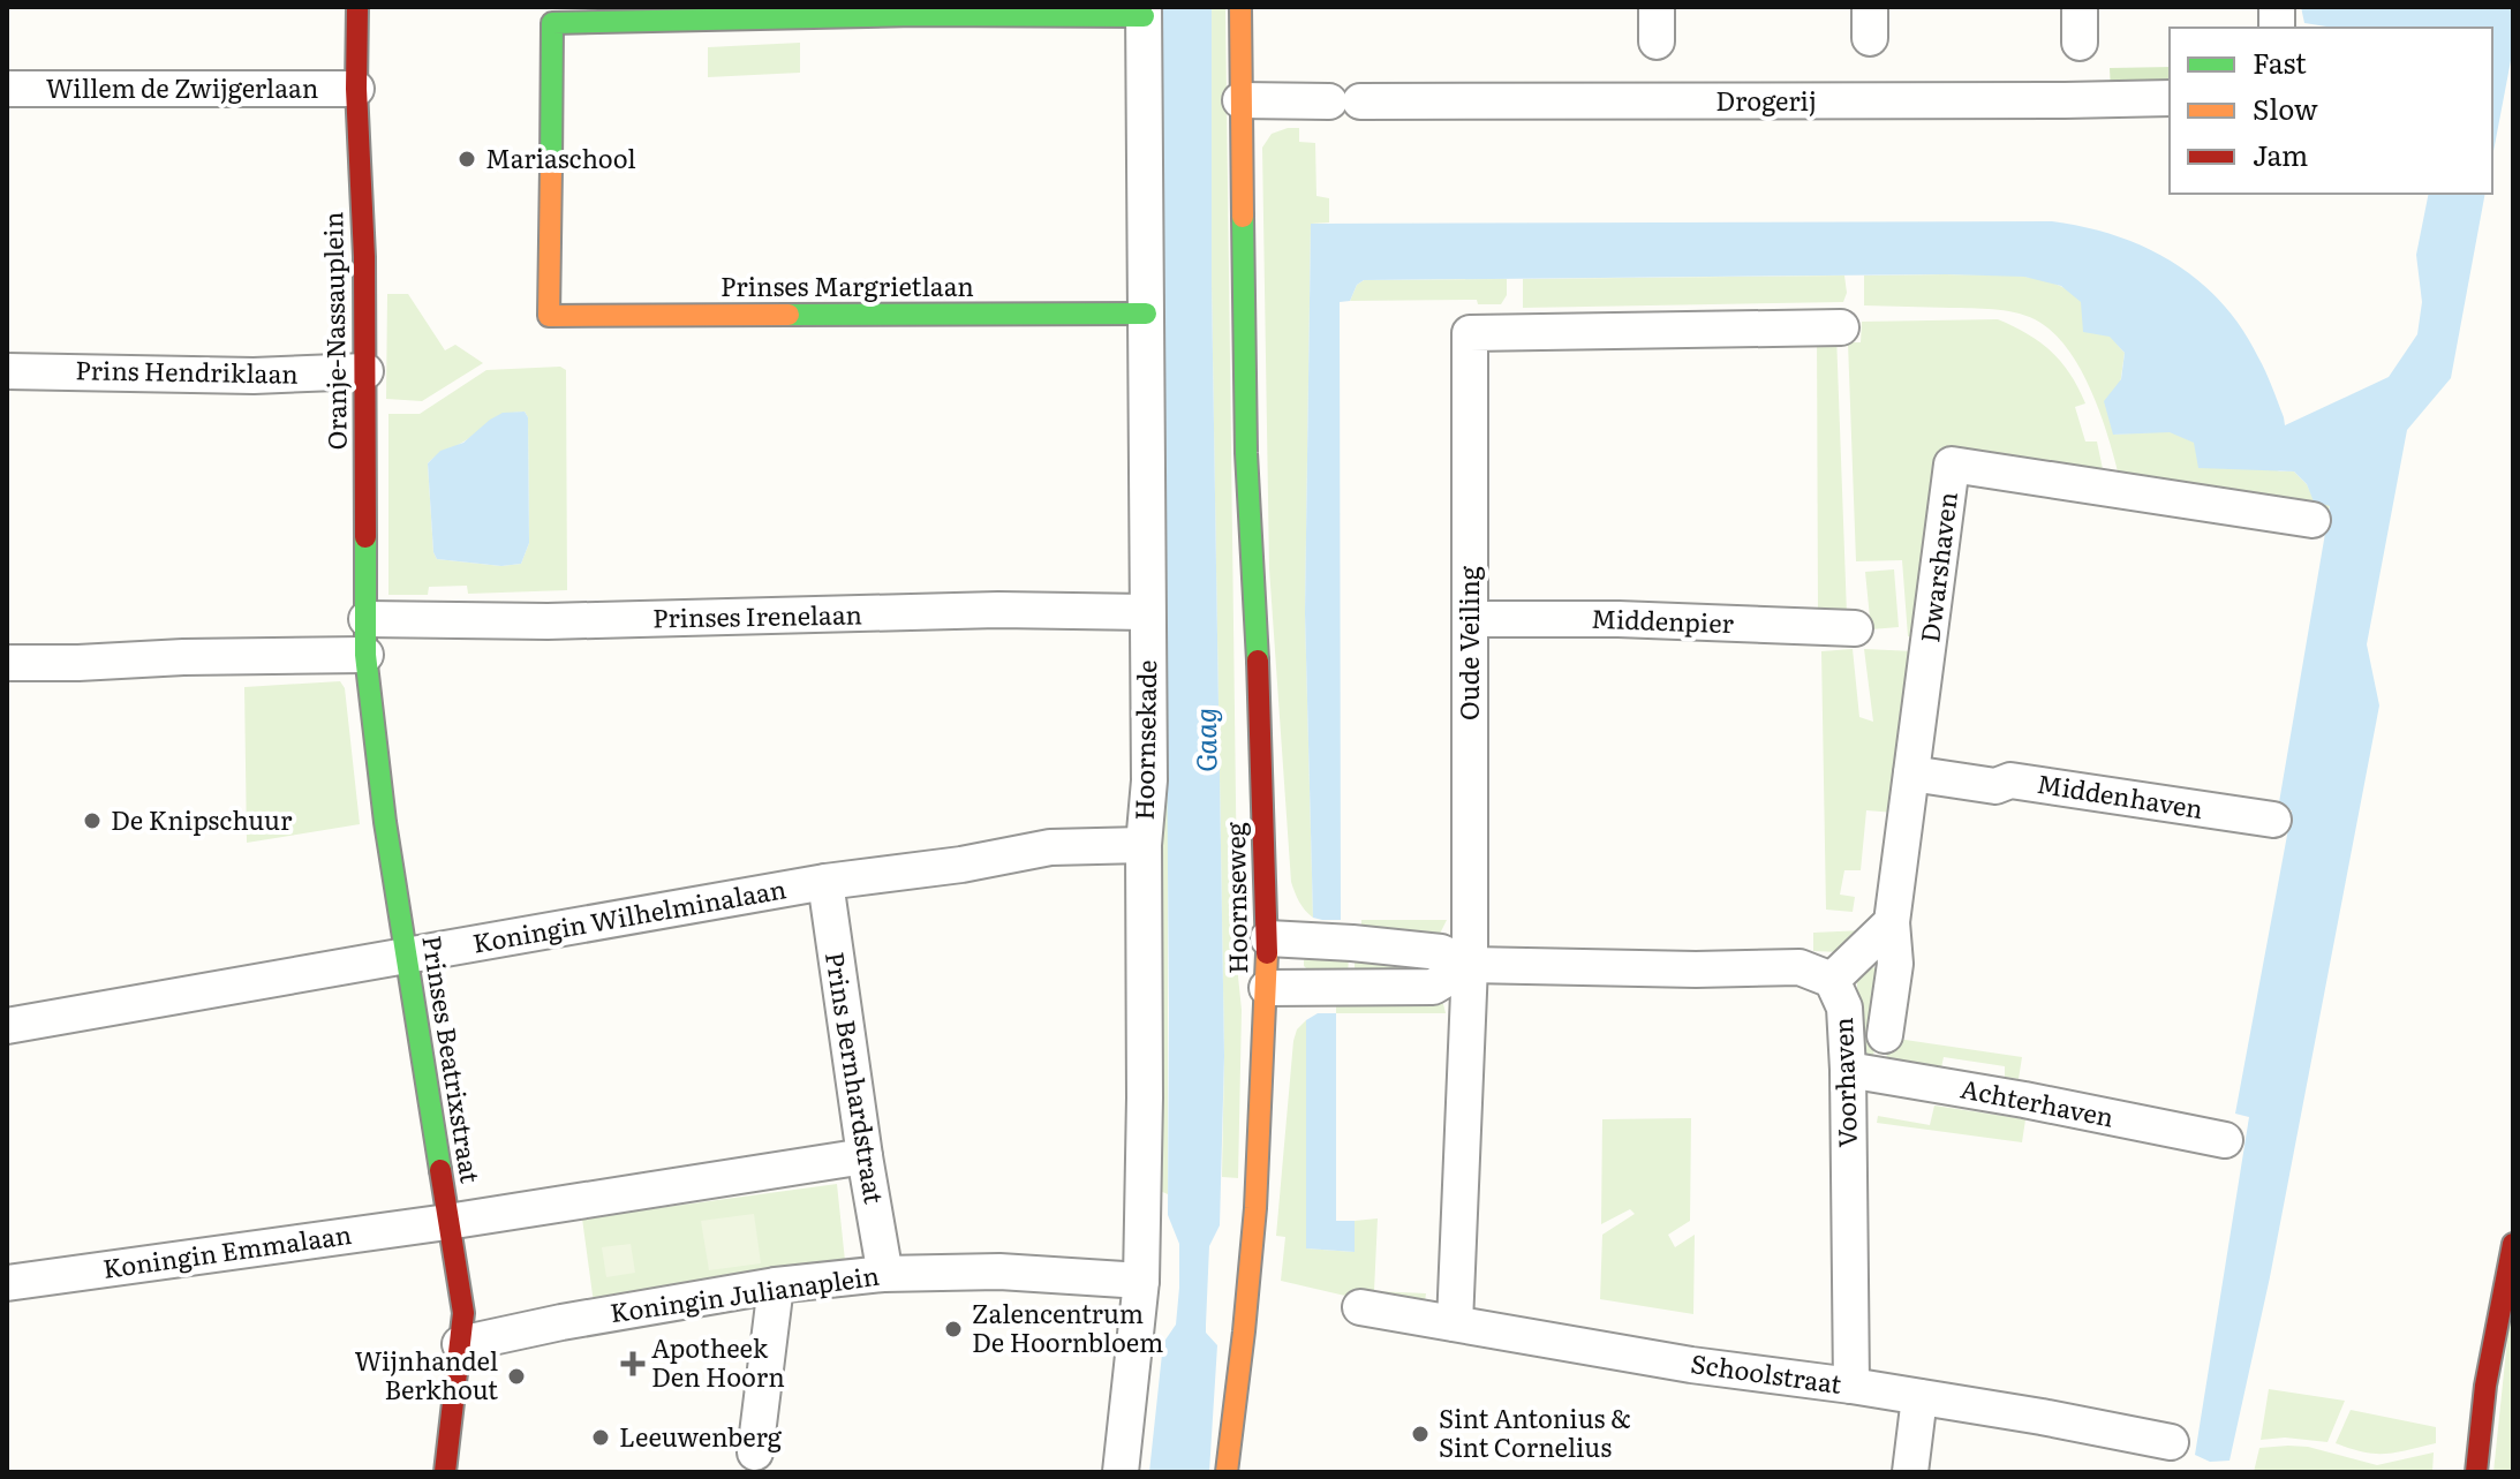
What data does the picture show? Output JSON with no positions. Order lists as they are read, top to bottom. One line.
{"streets":{"street":["Willem de Zwijgerlaan","Drogerij","Prinses Margrietlaan","Oranje-Nassauplein","Prins Hendriklaan","Dwarshaven","Prinses Irenelaan","Middenpier","Oude Veiling","Hoornsekade","Middenhaven","Hoornseweg","Koningin Wilhelminalaan","Prinses Beatrixstraat","Prins Bernhardstraat","Voorhaven","Achterhaven","Koningin Emmalaan","Koningin Julianaplein","Schoolstraat"]},"crossings":[["Willem de Zwijgerlaan","Oranje-Nassauplein"],["Drogerij","Hoornseweg"],["Prinses Margrietlaan","Hoornsekade"],["Oranje-Nassauplein","Prins Hendriklaan"],["Oranje-Nassauplein","Prinses Irenelaan"],["Oranje-Nassauplein","Prinses Beatrixstraat"],["Dwarshaven","Middenhaven"],["Prinses Irenelaan","Hoornsekade"],["Middenpier","Oude Veiling"],["Oude Veiling","Voorhaven"],["Oude Veiling","Schoolstraat"],["Hoornsekade","Koningin Wilhelminalaan"],["Hoornsekade","Koningin Julianaplein"],["Hoornseweg","Voorhaven"],["Koningin Wilhelminalaan","Prinses Beatrixstraat"],["Koningin Wilhelminalaan","Prins Bernhardstraat"],["Prinses Beatrixstraat","Koningin Emmalaan"],["Prinses Beatrixstraat","Koningin Julianaplein"],["Prins Bernhardstraat","Koningin Julianaplein"],["Voorhaven","Achterhaven"],["Voorhaven","Schoolstraat"]],"water":["Gaag"],"places":{"other":["Mariaschool","De Knipschuur","Zalencentrum De Hoornbloem","Wijnhandel Berkhout","Sint Antonius & Sint Cornelius","Leeuwenberg"],"health":["Apotheek Den Hoorn"]},"legend":["Fast","Slow","Jam"]}
